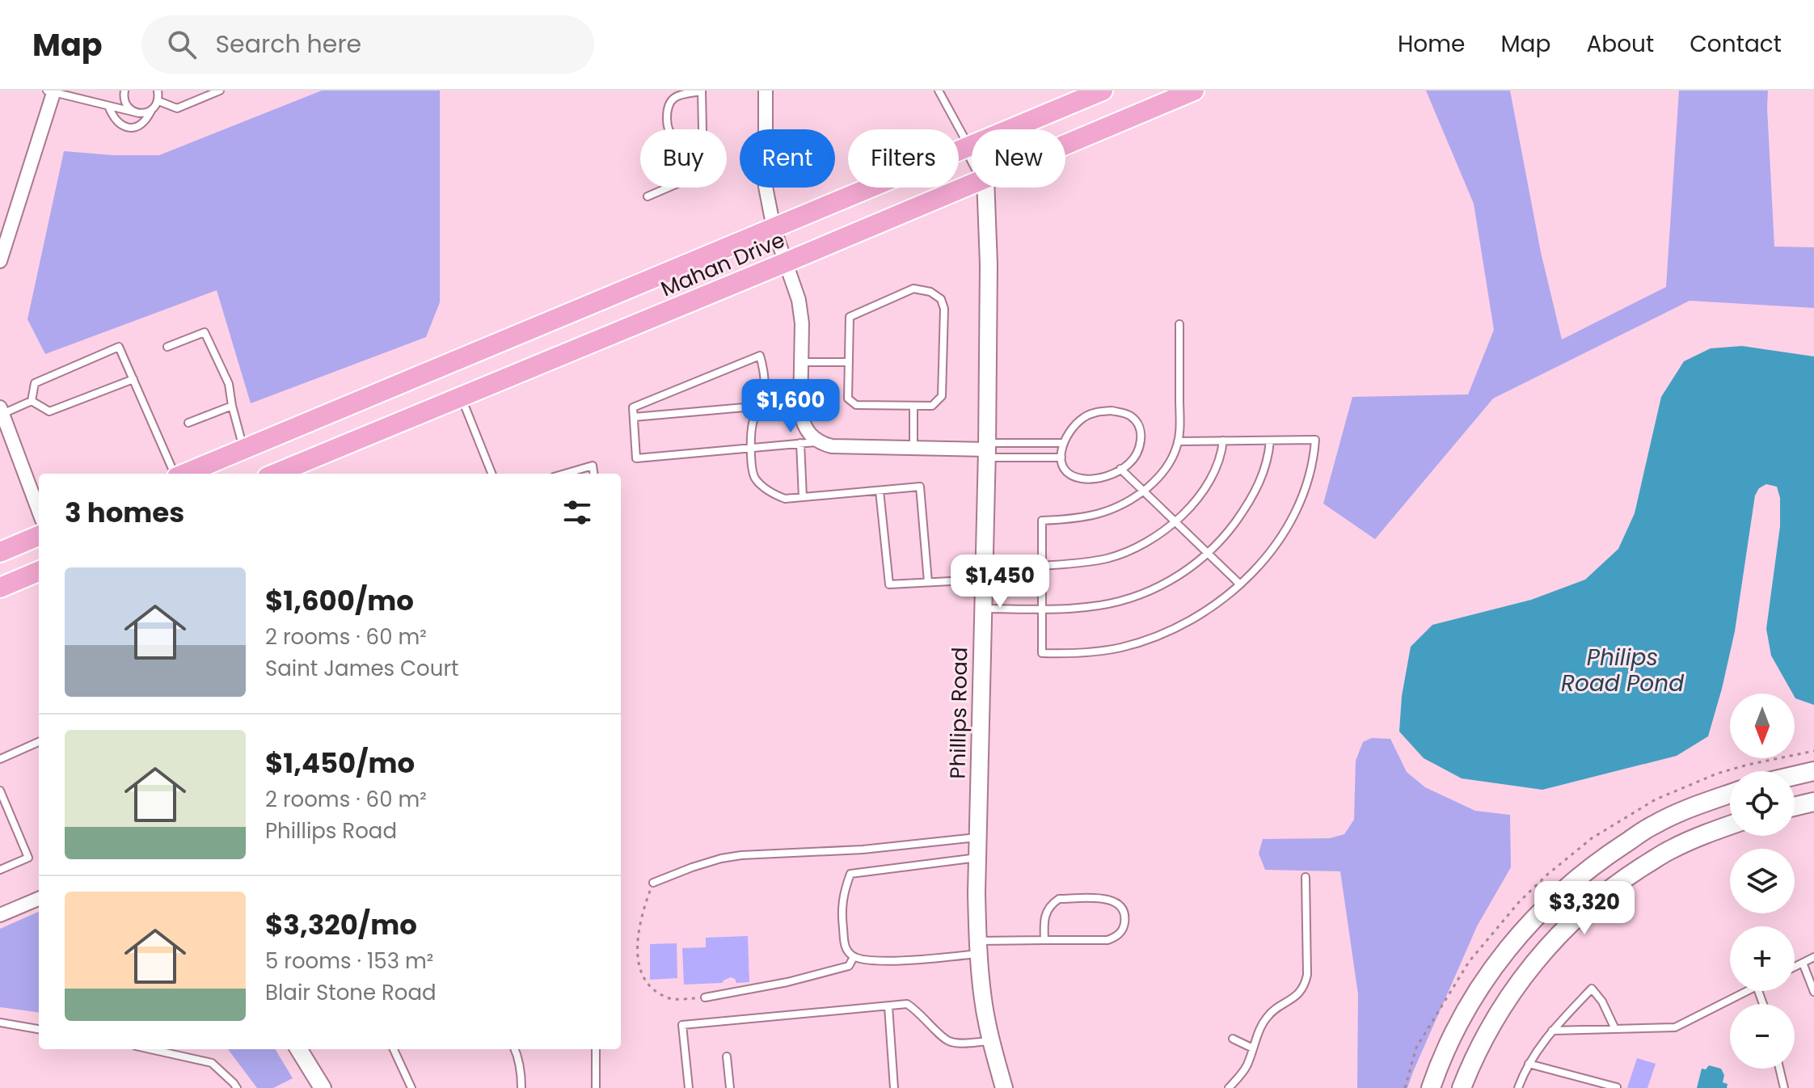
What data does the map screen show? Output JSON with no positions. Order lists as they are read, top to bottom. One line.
{"streets":{"main road":["Mahan Drive"],"street":["Phillips Road"]},"crossings":[["Mahan Drive","Phillips Road"]],"water":["Philips Road Pond"],"north":"bottom","page":{"header":"Map","search":"Search here","nav":["Home","Map","About","Contact"],"chip":["Buy","Rent","Filters","New"],"price":["$1,600","$1,450","$3,320"],"heading":"3 homes","list":[{"name":"$1,600/mo","note":"2 rooms · 60 m² · Saint James Court"},{"name":"$1,450/mo","note":"2 rooms · 60 m² · Phillips Road"},{"name":"$3,320/mo","note":"5 rooms · 153 m² · Blair Stone Road"}],"map_buttons":["+","−"]}}
